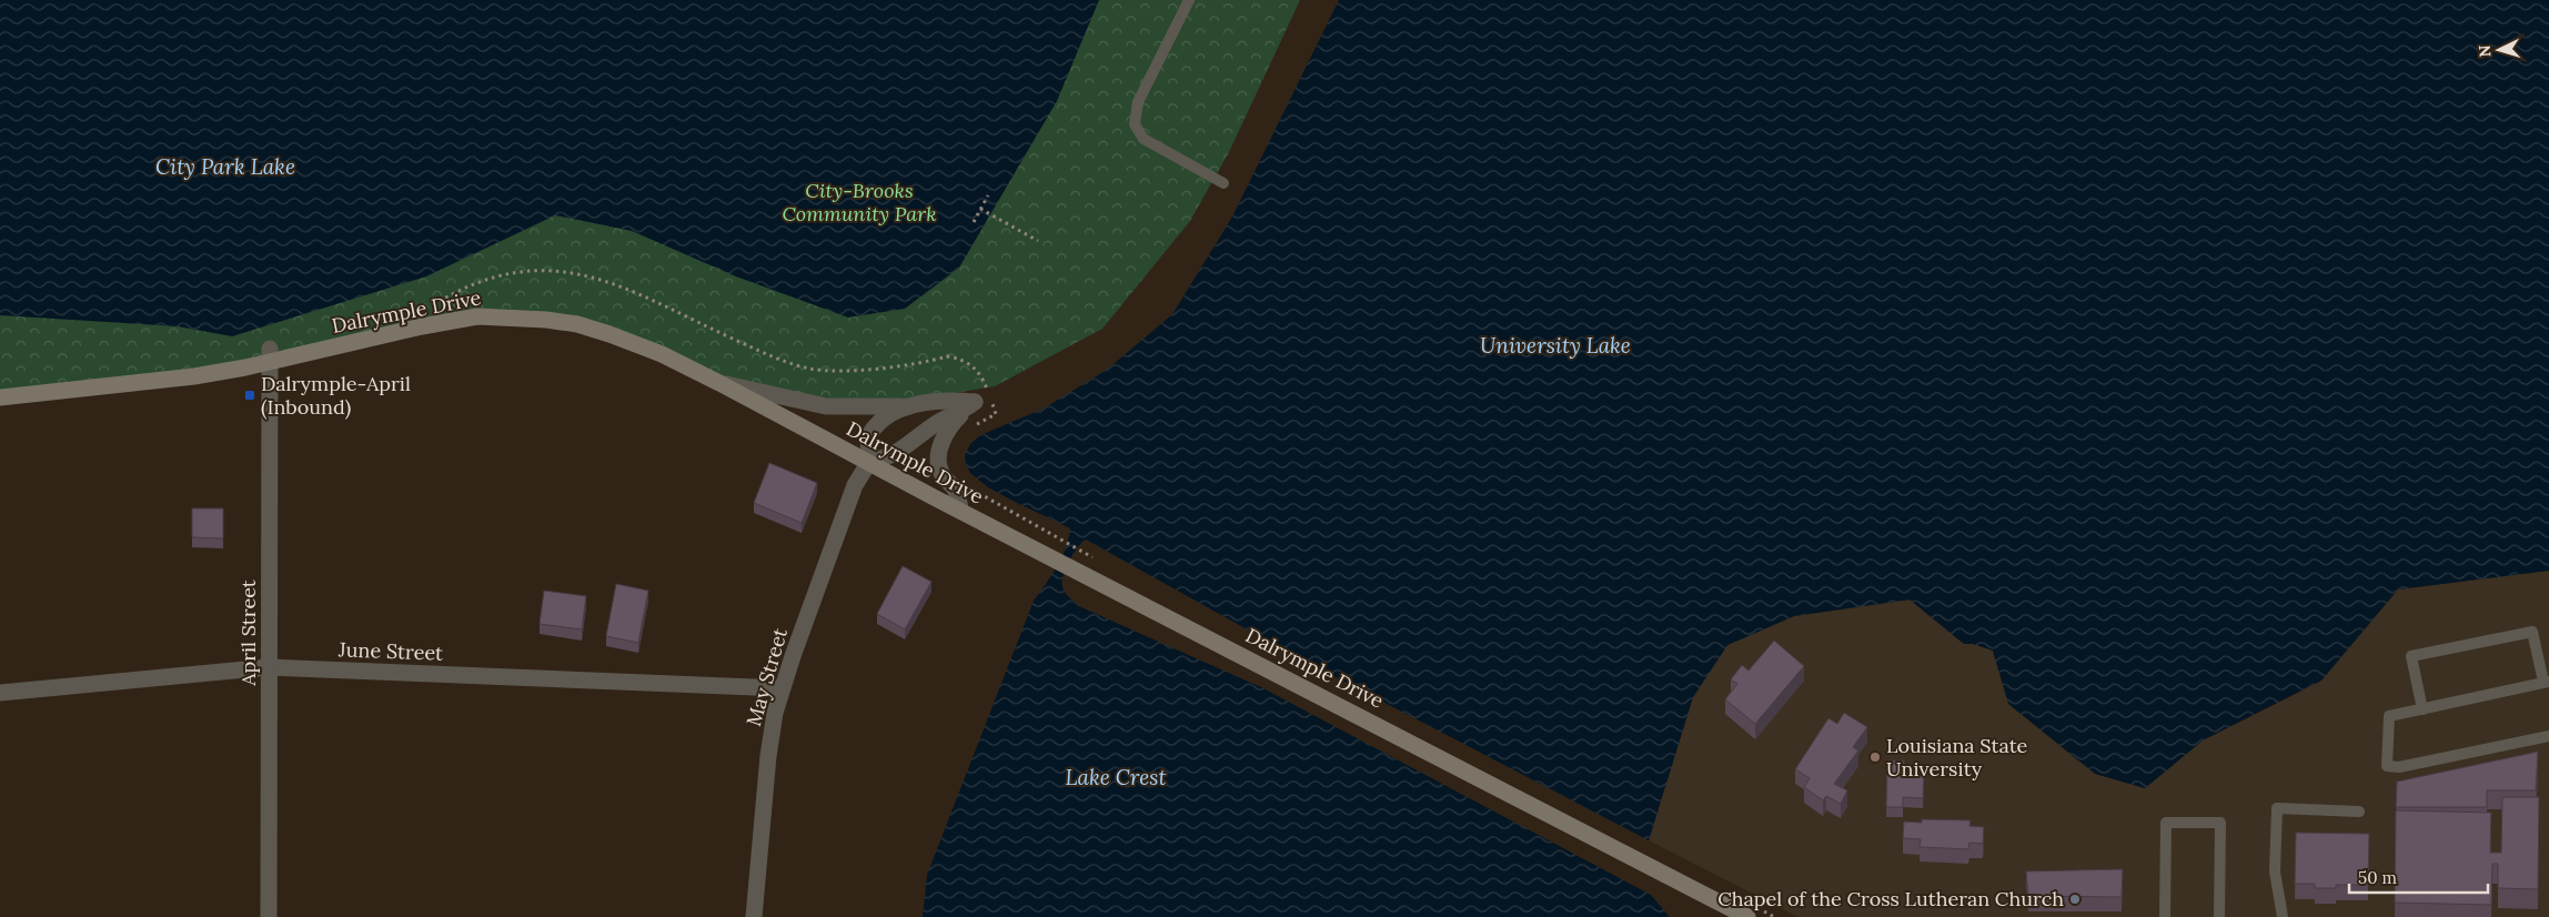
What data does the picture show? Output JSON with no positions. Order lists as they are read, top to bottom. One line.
{"streets":{"street":["Dalrymple Drive","April Street","June Street","May Street"]},"crossings":[["Dalrymple Drive","April Street"],["Dalrymple Drive","May Street"],["April Street","June Street"],["June Street","May Street"]],"water":["City Park Lake","University Lake","Lake Crest"],"parks":["City-Brooks Community Park"],"places":{"transit":["Dalrymple-April (Inbound)"],"other":["Louisiana State University","Chapel of the Cross Lutheran Church"]},"scale_bar":"50 m","north":"left"}
